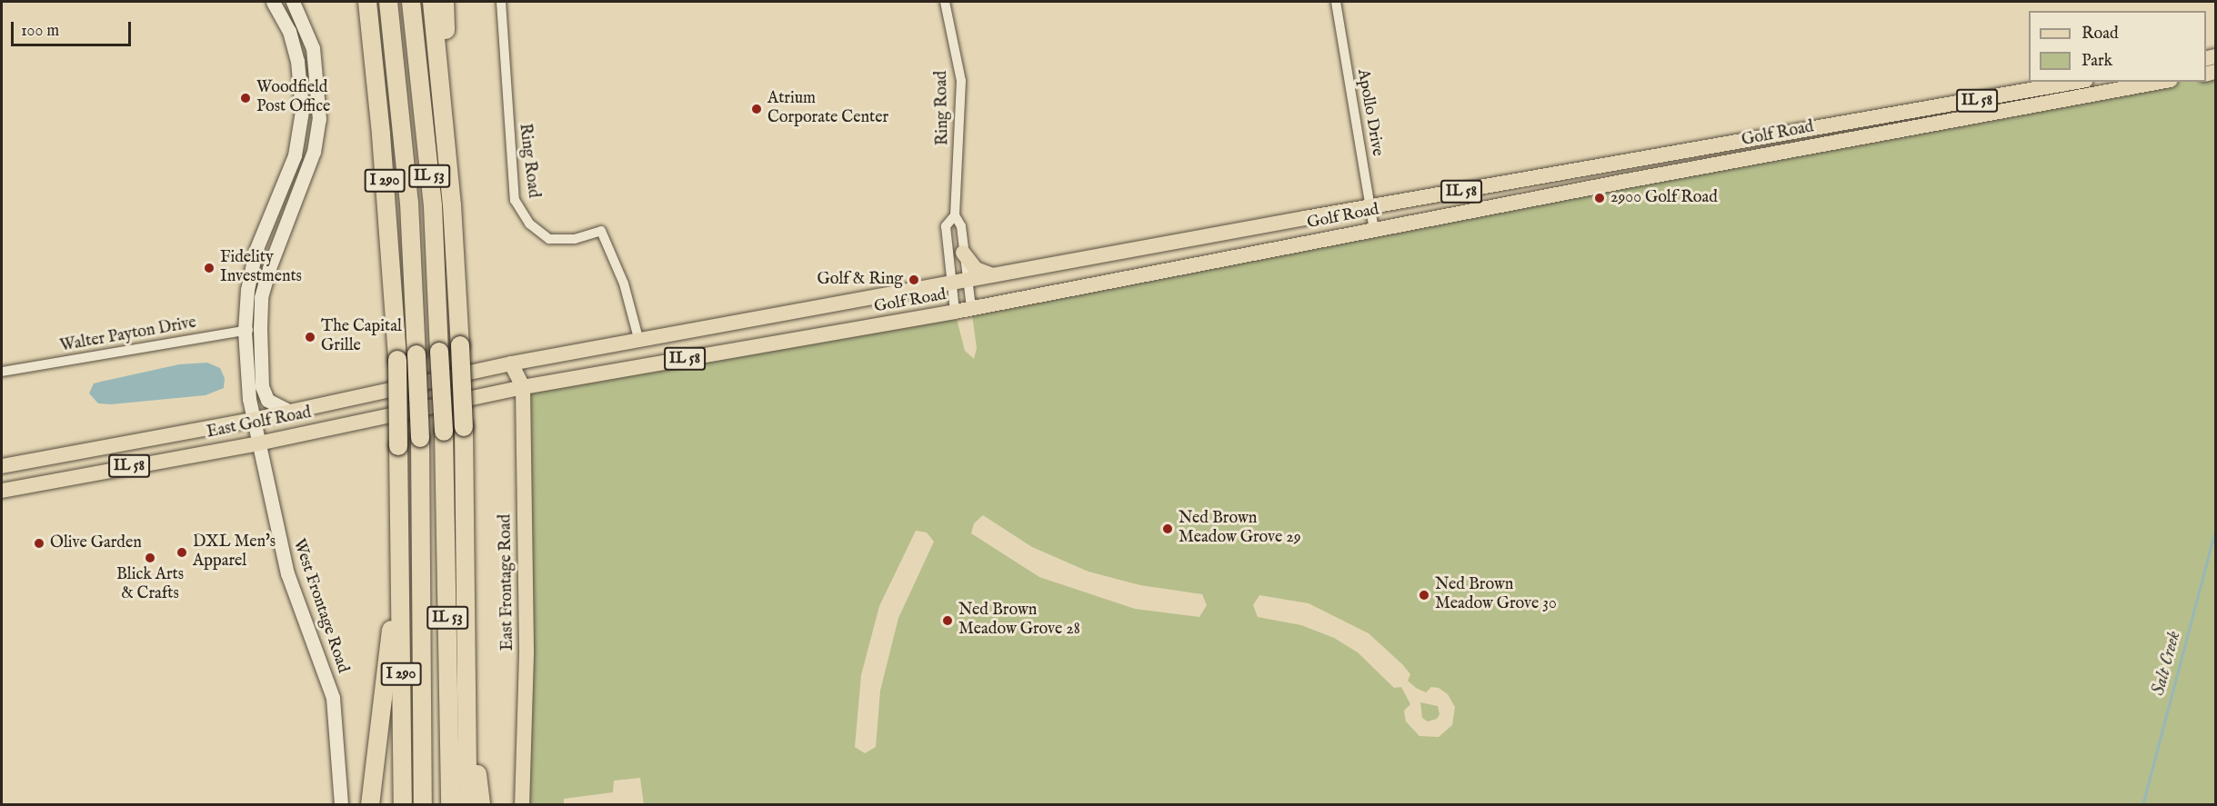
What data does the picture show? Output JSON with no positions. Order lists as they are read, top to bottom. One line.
{"streets":{"highway":["IL 53","I 290"],"main road":["IL 58","Golf Road","East Golf Road","East Frontage Road"],"street":["Ring Road","Apollo Drive","Walter Payton Drive","West Frontage Road"]},"crossings":[["Ring Road","Golf Road"],["Apollo Drive","Golf Road"],["Golf Road","East Golf Road"],["Golf Road","East Frontage Road"],["Walter Payton Drive","West Frontage Road"],["East Golf Road","East Frontage Road"],["East Golf Road","West Frontage Road"]],"water":["Salt Creek"],"places":["Woodfield Post Office","Atrium Corporate Center","2900 Golf Road","Fidelity Investments","Golf & Ring","The Capital Grille","Ned Brown Meadow Grove 29","Olive Garden","DXL Men's Apparel","Blick Arts & Crafts","Ned Brown Meadow Grove 30","Ned Brown Meadow Grove 28"],"legend":["Road","Park"],"scale_bar":"100 m"}
